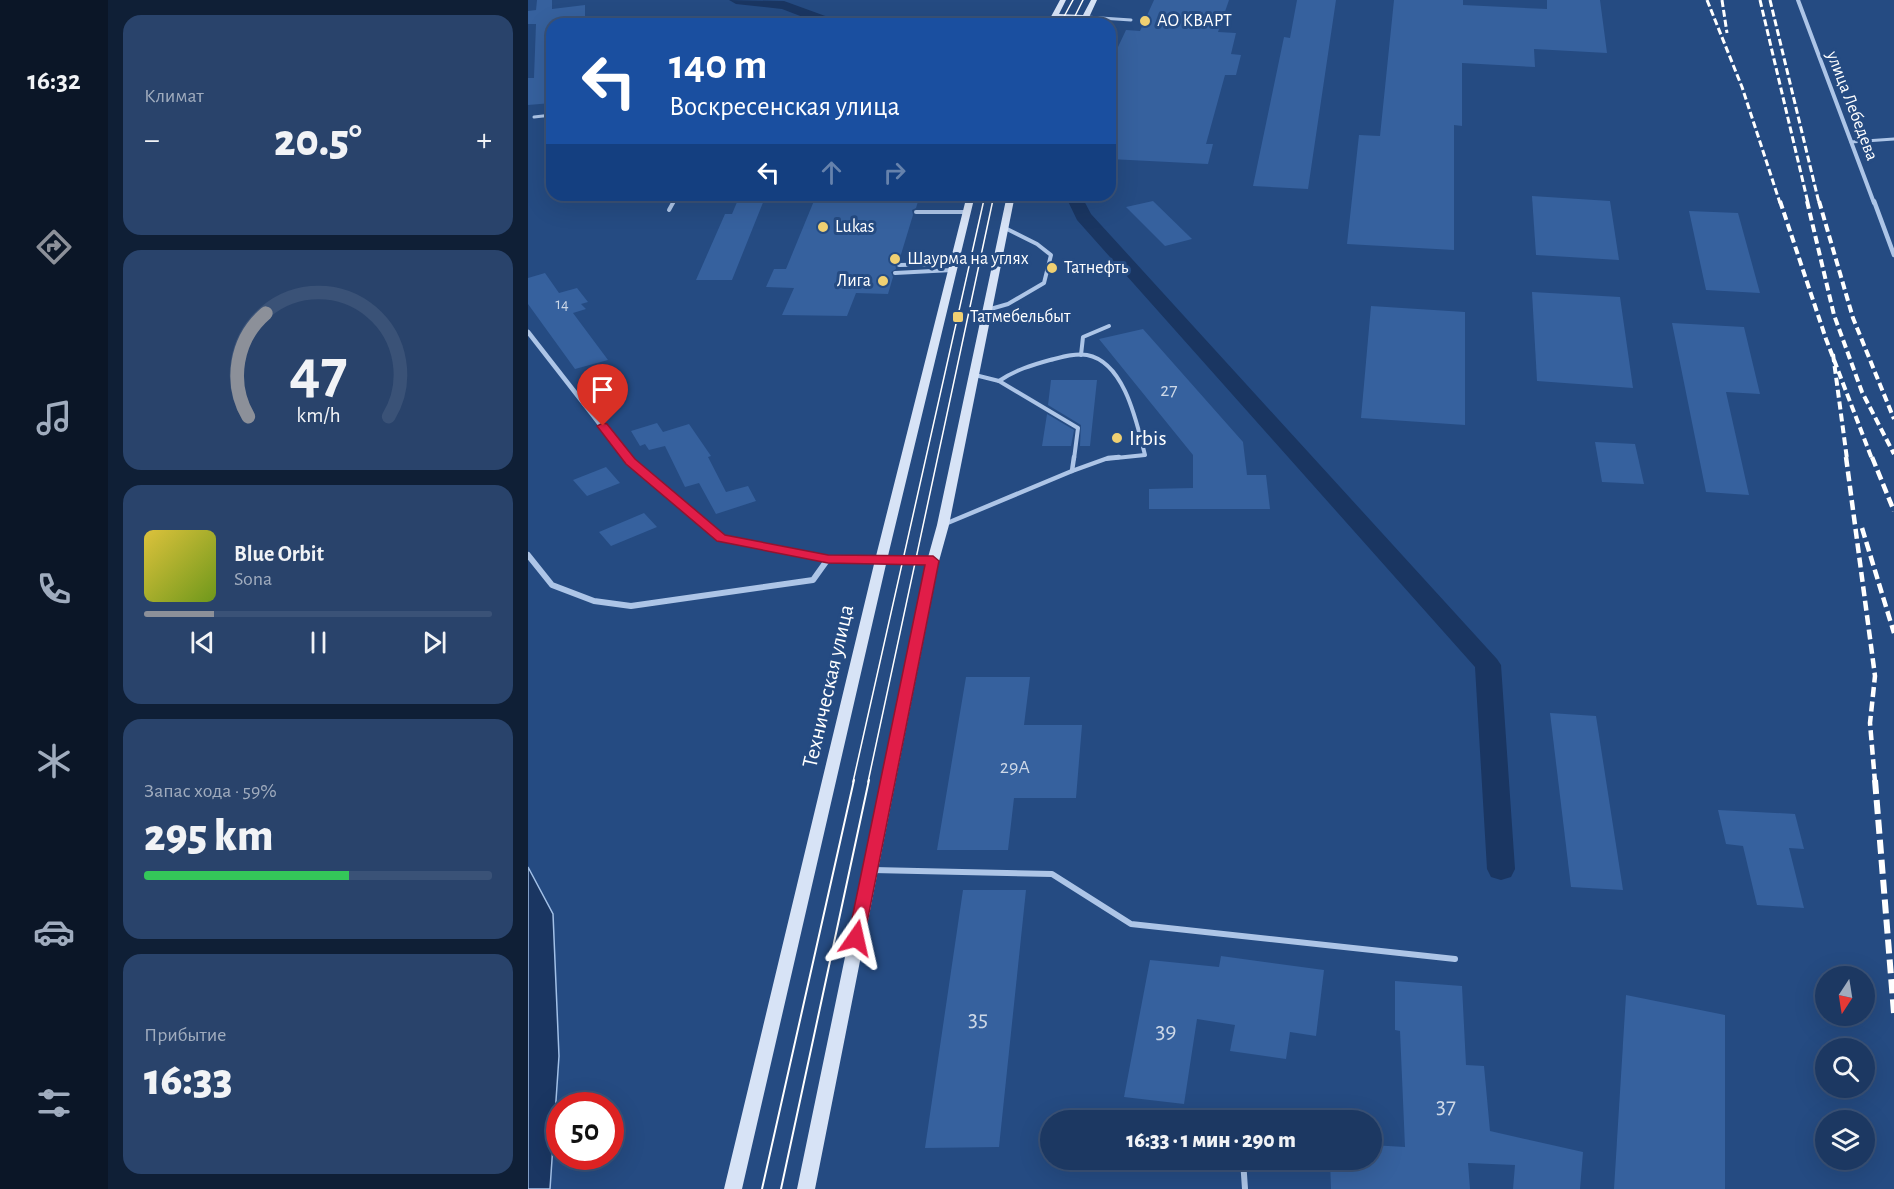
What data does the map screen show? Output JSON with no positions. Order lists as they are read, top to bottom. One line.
{"streets":{"main road":["Техническая улица"],"street":["улица Лебедева"]},"places":{"other":["АО КВАРТ","Lukas","Шаурма на углях","Татнефть","Лига","Irbis"],"transit":["Татмебельбыт"]},"house_numbers":["14","27","29А","35","39","37"],"north":"bottom","page":{"tabs":"16:32","tile":["Климат",["Запас хода · 59%","295 km"],["Прибытие","16:33"]],"turn":["140 m","Воскресенская улица"],"heat":["−","20.5°","+"],"song":["Blue Orbit","Sona"],"limit":"50","trip":"16:33 · 1 мин · 290 m","gauge":["47","km/h"]}}
